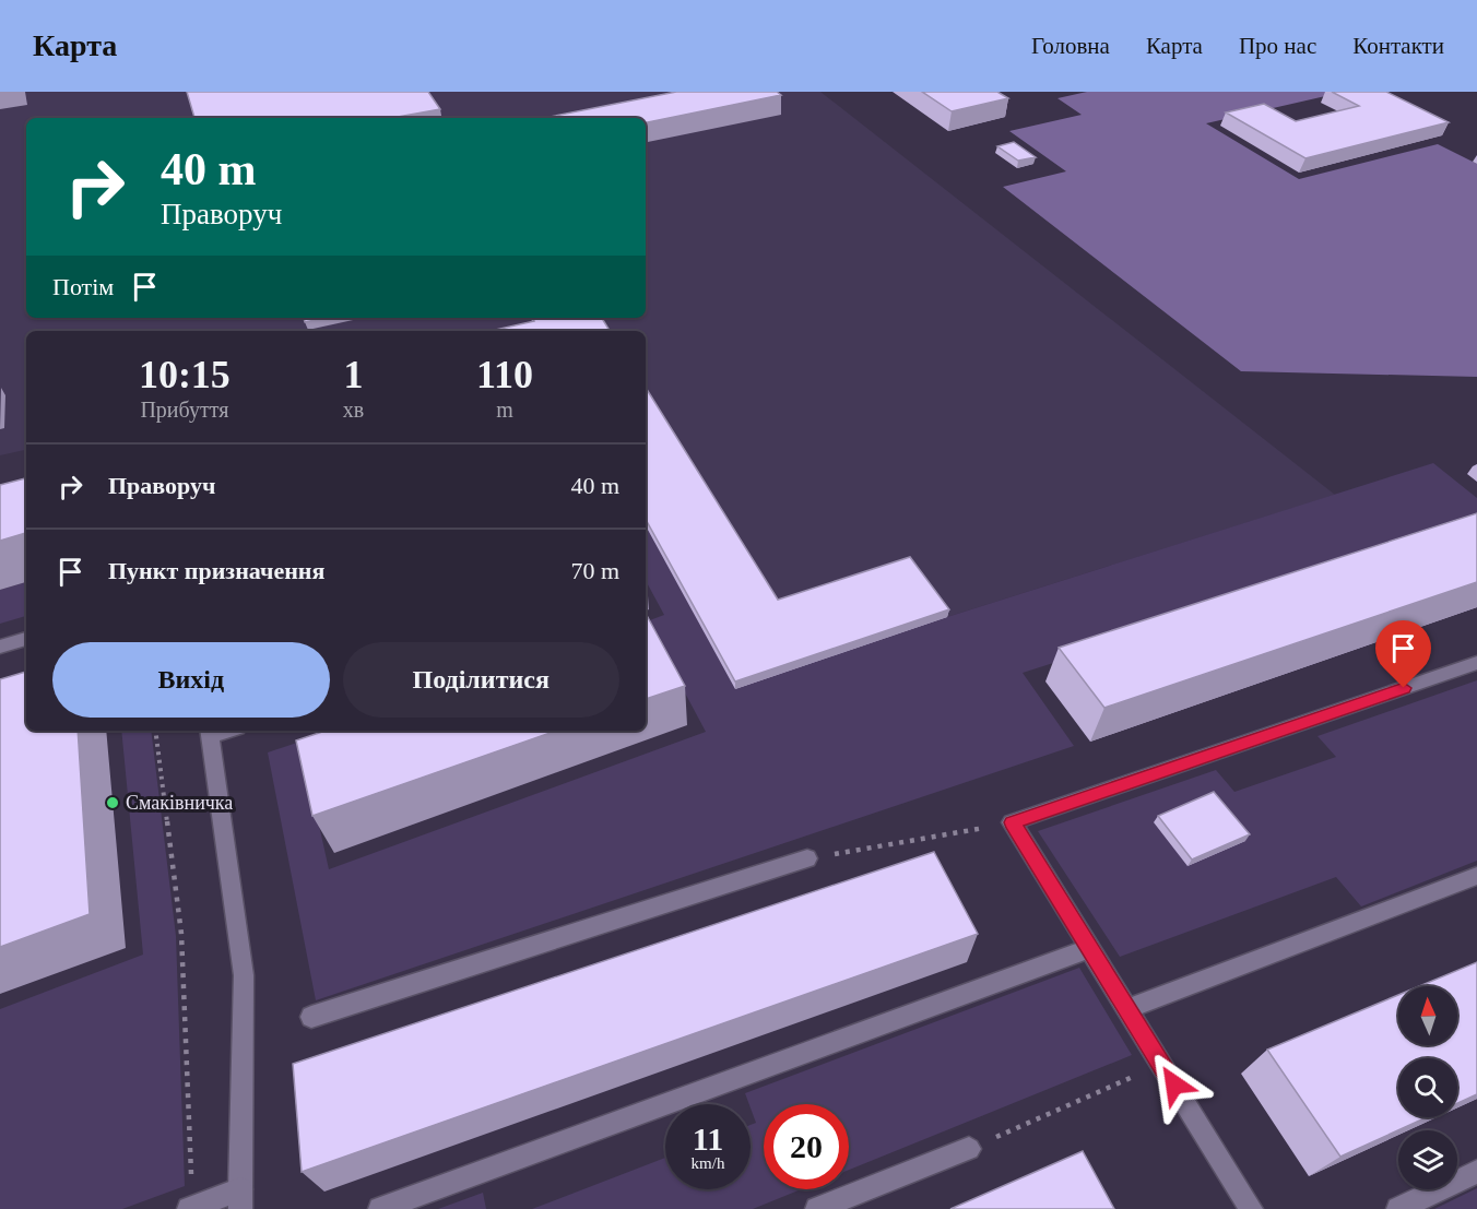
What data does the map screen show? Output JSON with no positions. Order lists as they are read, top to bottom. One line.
{"places":["Смаківничка"],"north":"top","page":{"header":"Карта","nav":["Головна","Карта","Про нас","Контакти"],"turn":["40 m","Праворуч"],"then":"Потім","eta":["10:15","Прибуття","1","хв","110","m"],"list":[{"name":"Праворуч","value":"40 m"},{"name":"Пункт призначення","value":"70 m"}],"buttons":["Вихід","Поділитися"],"speed":"11 km/h","limit":"20"}}
